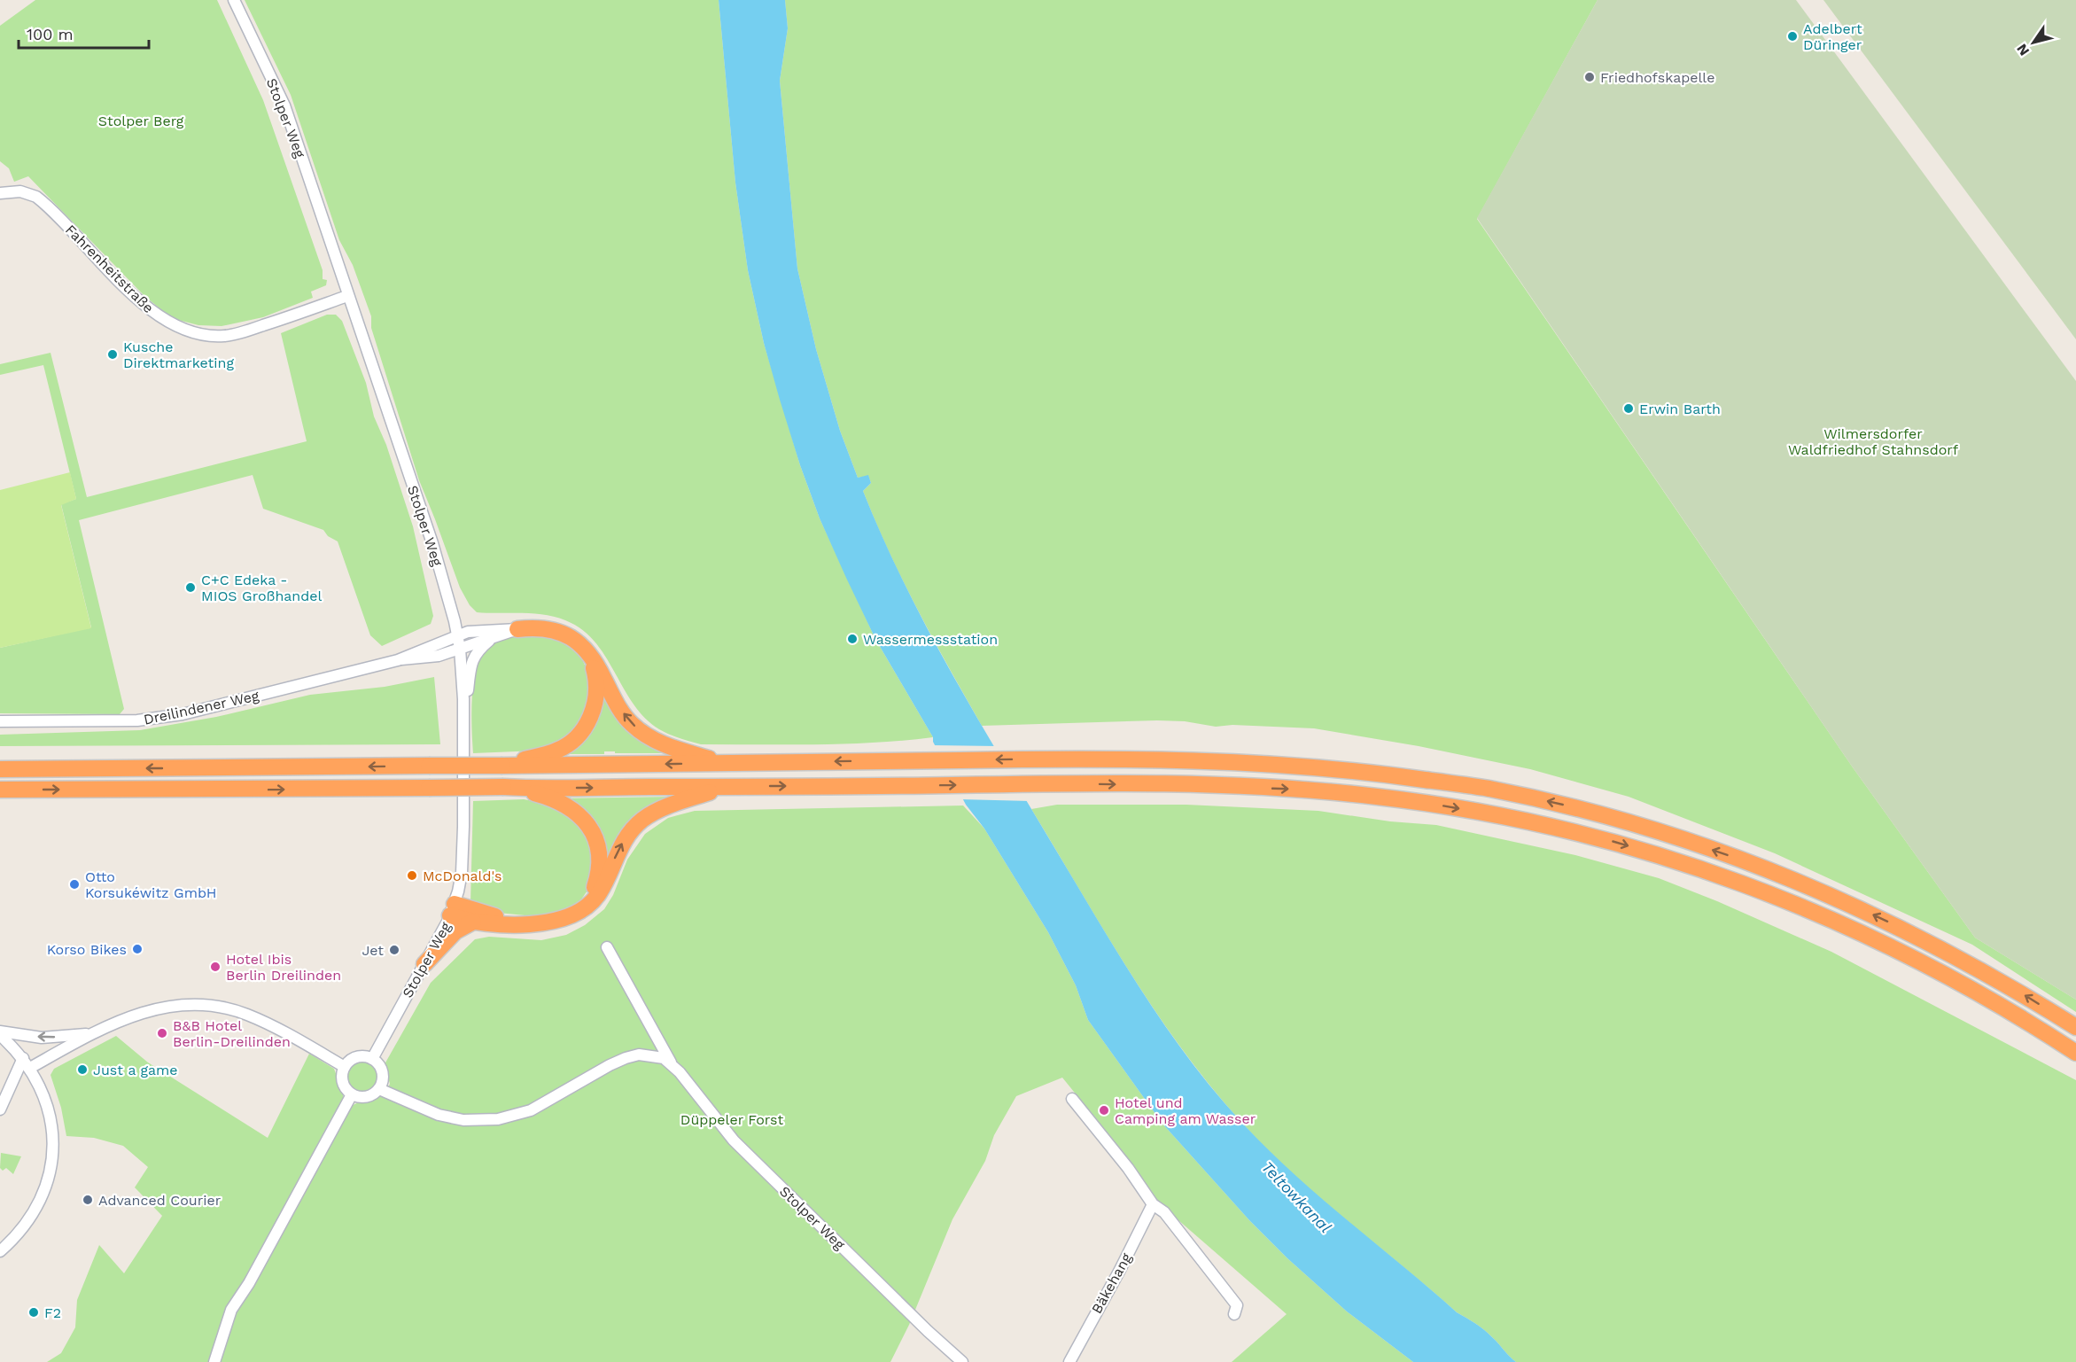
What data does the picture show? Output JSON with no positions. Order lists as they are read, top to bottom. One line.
{"streets":{"street":["Stolper Weg","Fahrenheitstraße","Dreilindener Weg","Bäkehang"]},"crossings":[["Stolper Weg","Fahrenheitstraße"],["Stolper Weg","Dreilindener Weg"]],"water":["Teltowkanal"],"parks":["Stolper Berg","Wilmersdorfer Waldfriedhof Stahnsdorf","Düppeler Forst"],"places":["Adelbert Düringer","Friedhofskapelle","Kusche Direktmarketing","Erwin Barth","C+C Edeka - MIOS Großhandel","Wassermessstation","McDonald's","Otto Korsukéwitz GmbH","Korso Bikes","Jet","Hotel Ibis Berlin Dreilinden","B&B Hotel Berlin-Dreilinden","Just a game","Hotel und Camping am Wasser","Advanced Courier","F2"],"scale_bar":"100 m","north":"bottom left"}
